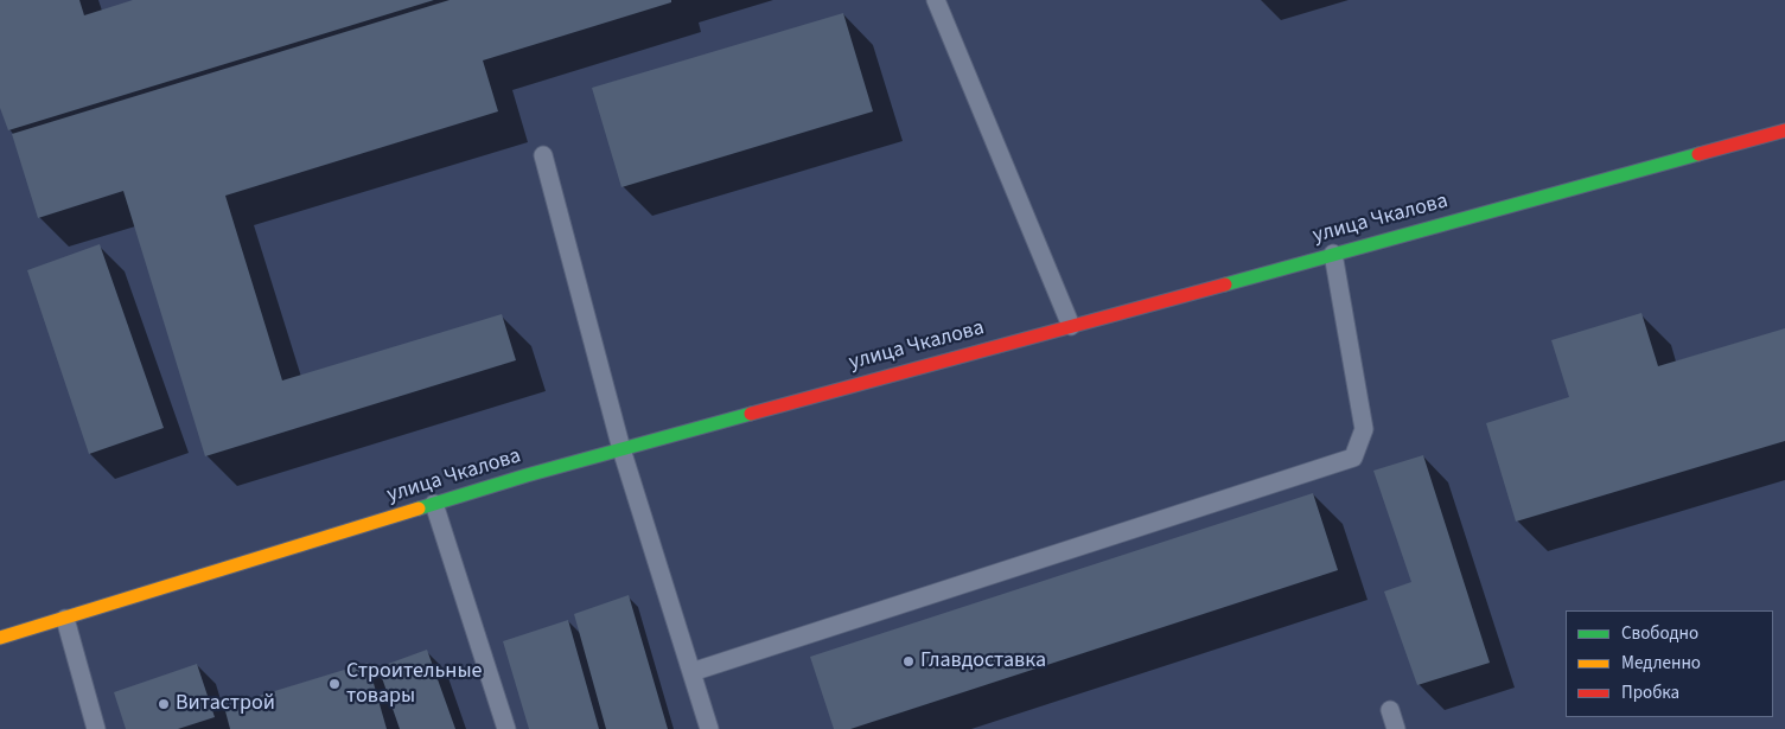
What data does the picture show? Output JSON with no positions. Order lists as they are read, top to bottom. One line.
{"streets":{"street":["улица Чкалова"]},"places":["Главдоставка","Строительные товары","Витастрой"],"legend":["Свободно","Медленно","Пробка"]}
